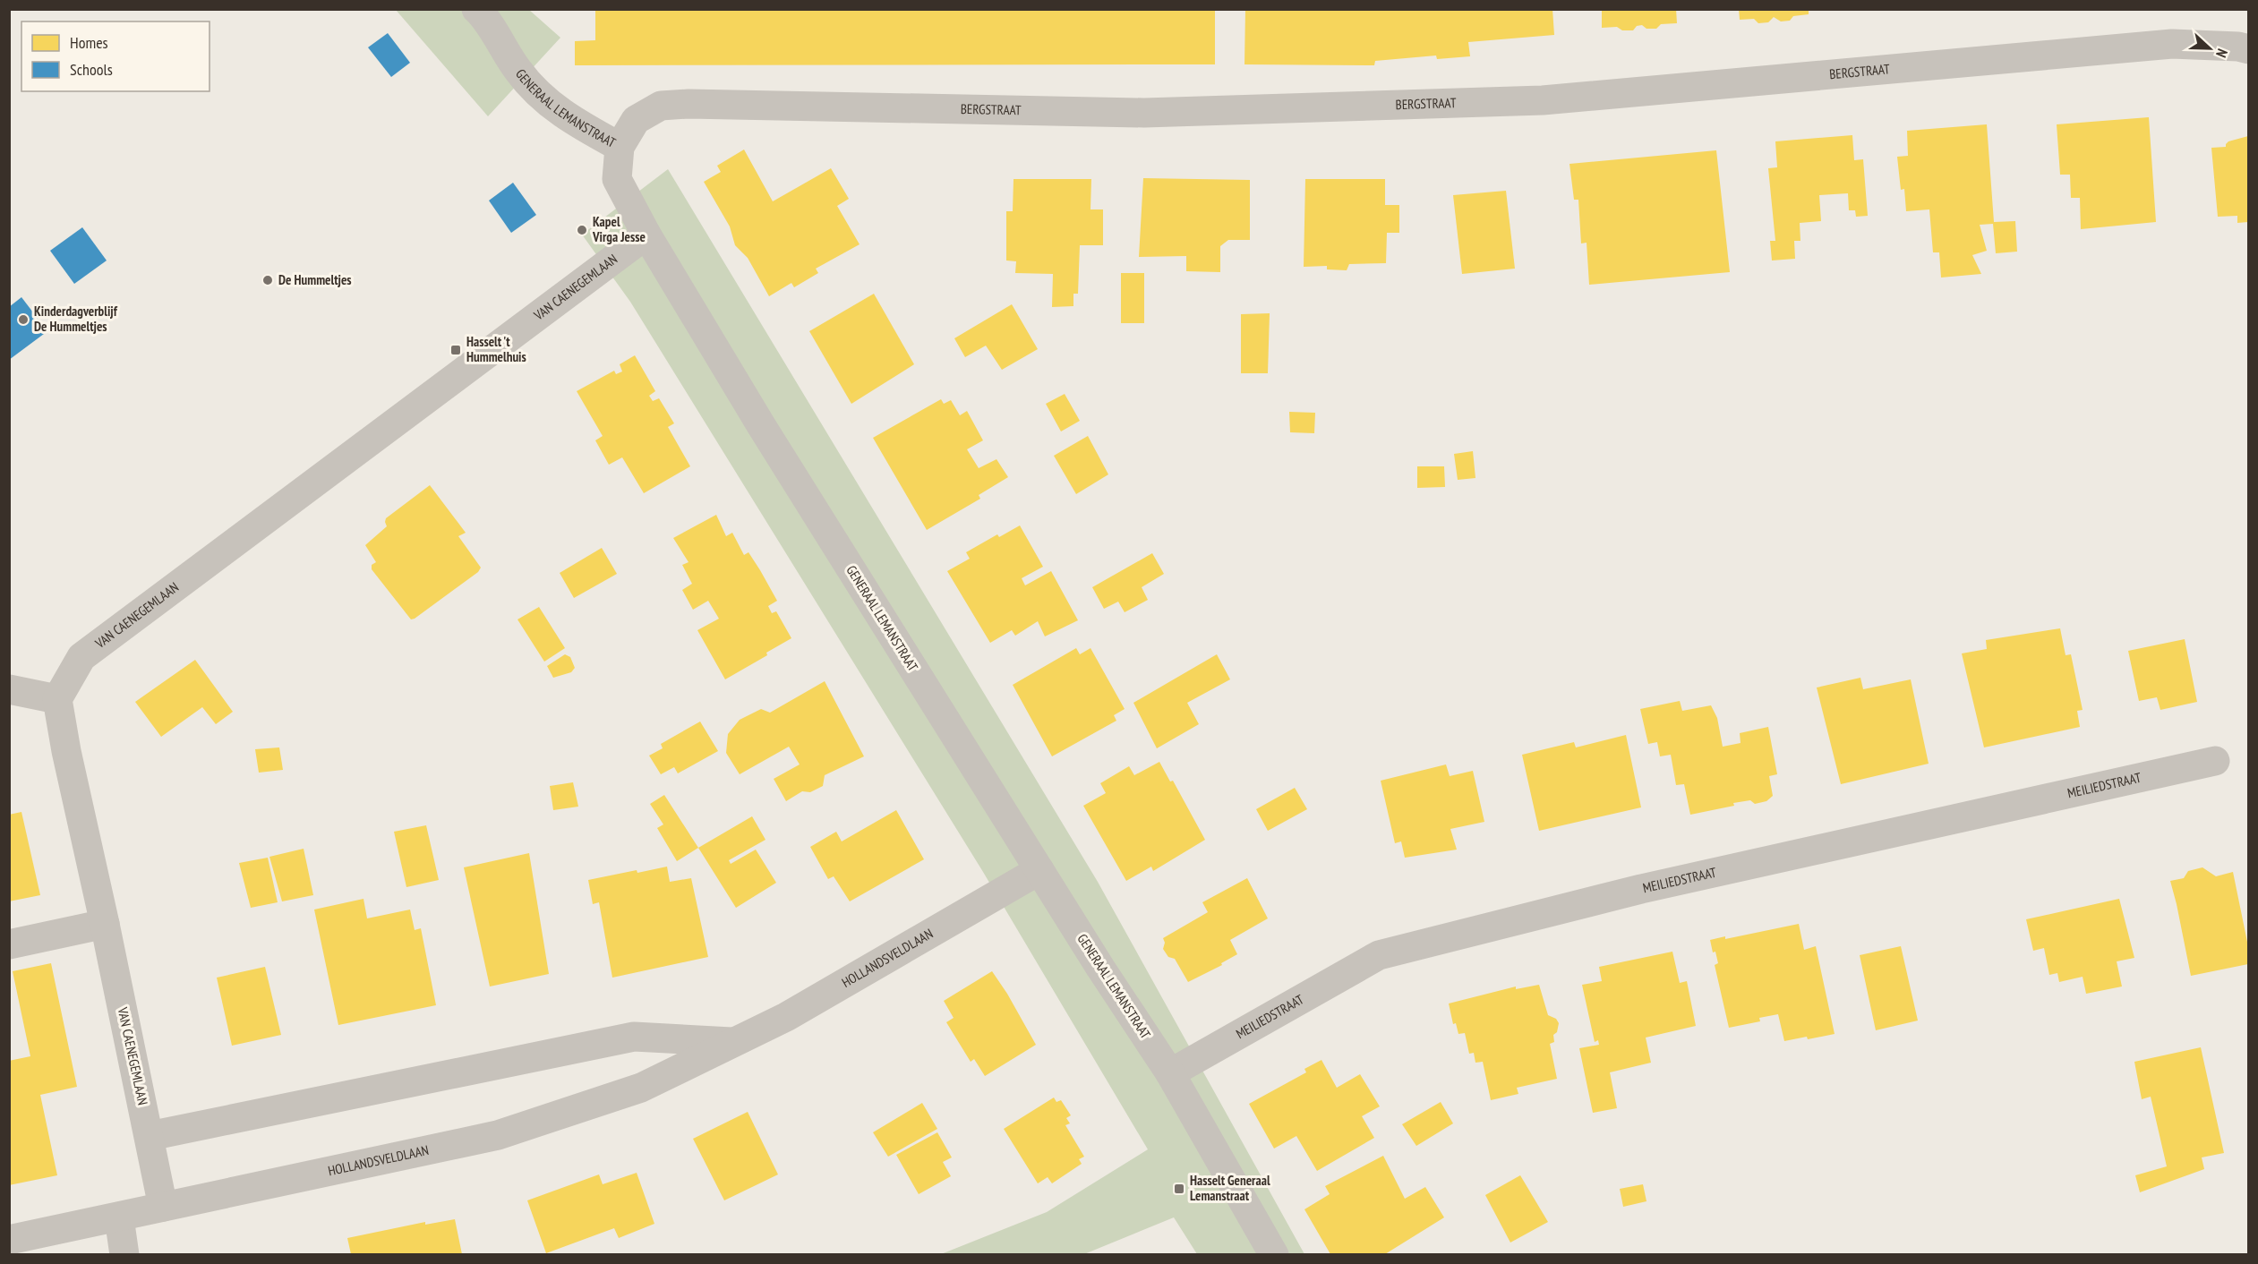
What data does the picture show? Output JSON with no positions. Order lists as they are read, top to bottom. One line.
{"streets":{"street":["BERGSTRAAT","GENERAAL LEMANSTRAAT","VAN CAENEGEMLAAN","MEILIEDSTRAAT","HOLLANDSVELDLAAN"]},"crossings":[["BERGSTRAAT","GENERAAL LEMANSTRAAT"],["GENERAAL LEMANSTRAAT","VAN CAENEGEMLAAN"],["GENERAAL LEMANSTRAAT","MEILIEDSTRAAT"],["GENERAAL LEMANSTRAAT","HOLLANDSVELDLAAN"],["VAN CAENEGEMLAAN","HOLLANDSVELDLAAN"]],"places":{"other":["Kapel Virga Jesse","De Hummeltjes","Kinderdagverblijf De Hummeltjes"],"transit":["Hasselt 't Hummelhuis","Hasselt Generaal Lemanstraat"]},"legend":["Homes","Schools"],"north":"right"}
